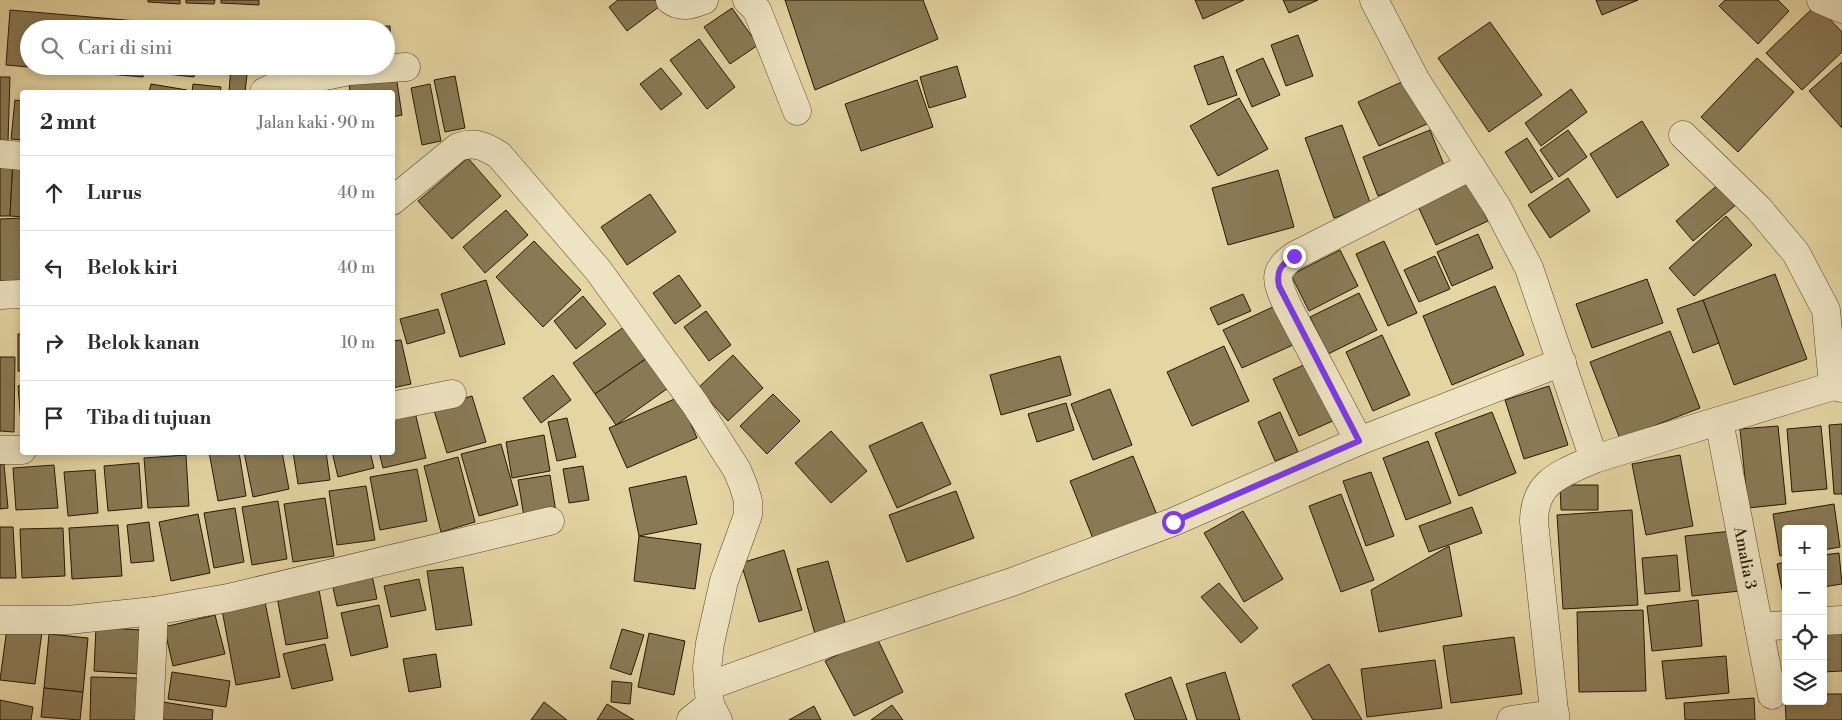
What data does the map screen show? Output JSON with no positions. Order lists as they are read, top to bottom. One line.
{"streets":{"street":["Amalia 3"]},"page":{"search":"Cari di sini","heading":["2 mnt","Jalan kaki · 90 m"],"list":[["Lurus","40 m"],["Belok kiri","40 m"],["Belok kanan","10 m"],"Tiba di tujuan"],"map_buttons":["+","−"]}}
